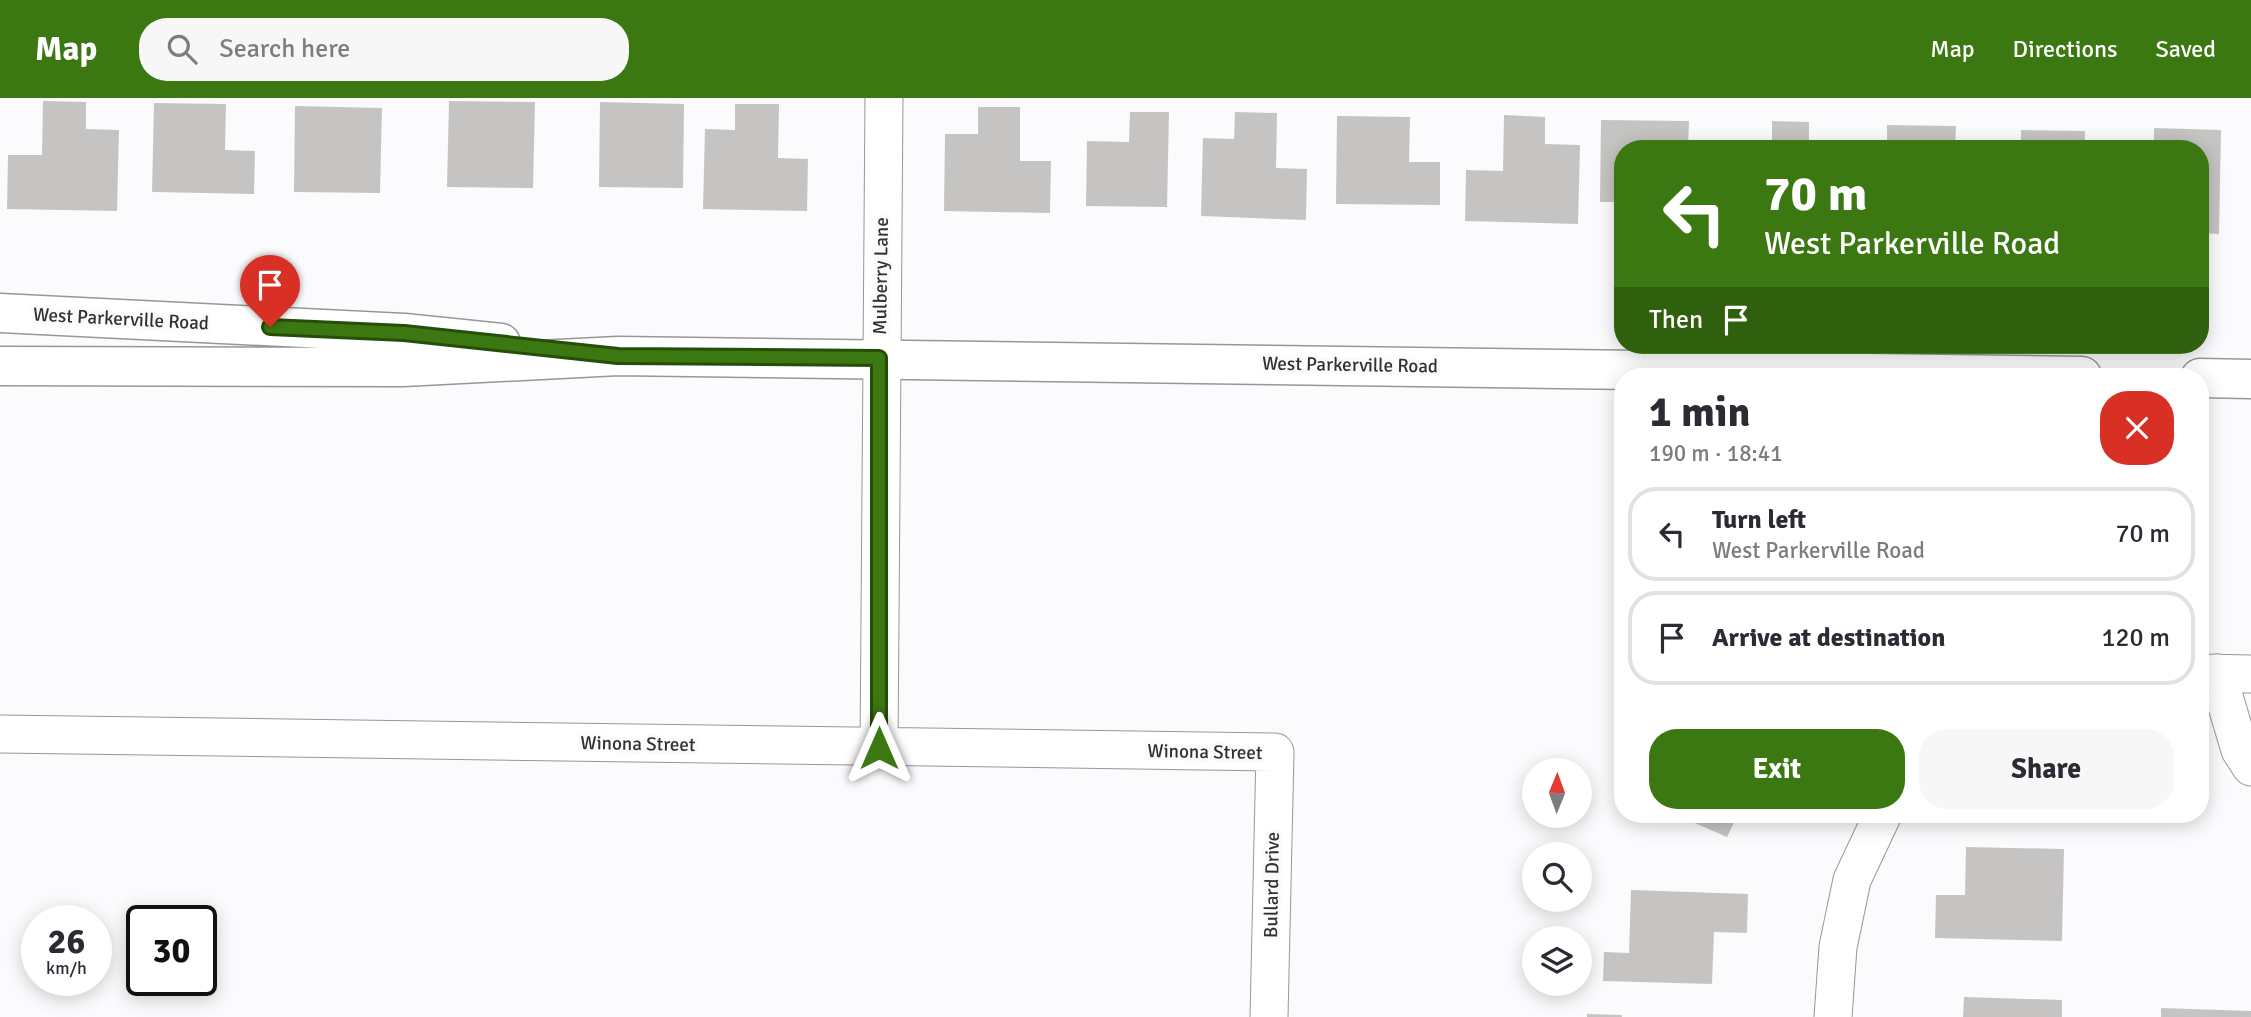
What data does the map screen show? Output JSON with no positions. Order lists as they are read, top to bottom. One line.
{"streets":{"main road":["West Parkerville Road"],"street":["Mulberry Lane","Winona Street","Bullard Drive"]},"crossings":[["Mulberry Lane","West Parkerville Road"],["Mulberry Lane","Winona Street"],["Winona Street","Bullard Drive"]],"north":"top","page":{"header":"Map","search":"Search here","nav":["Map","Directions","Saved"],"turn":["70 m","West Parkerville Road"],"then":"Then","heading":["1 min","190 m · 18:41"],"list":[{"name":"Turn left","note":"West Parkerville Road","value":"70 m"},{"name":"Arrive at destination","value":"120 m"}],"buttons":["Exit","Share"],"speed":"26 km/h","limit":"30"}}
